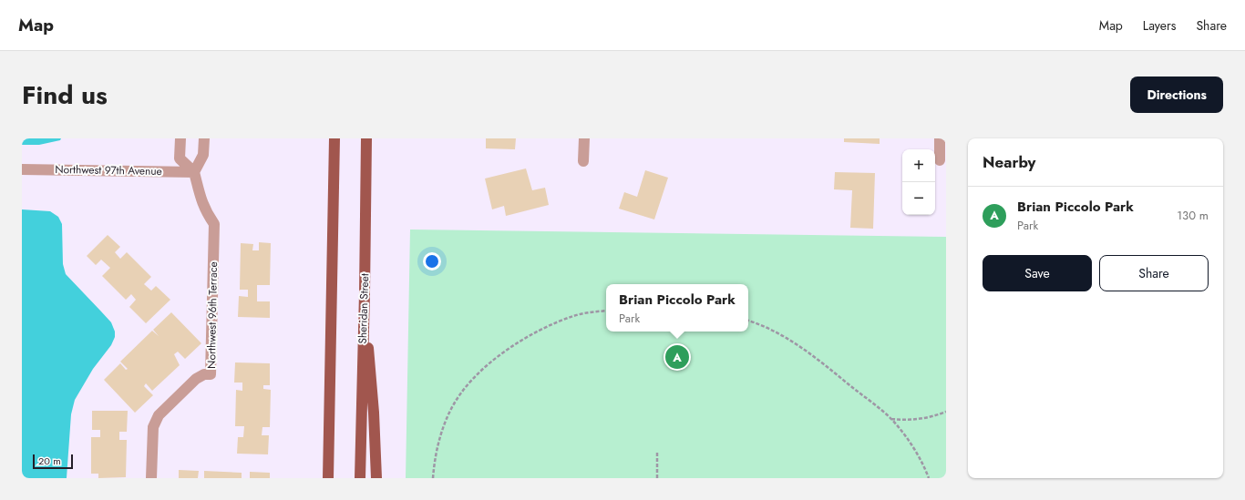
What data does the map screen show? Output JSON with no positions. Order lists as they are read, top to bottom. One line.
{"streets":{"main road":["Sheridan Street"],"street":["Northwest 97th Avenue","Northwest 96th Terrace"]},"crossings":[["Northwest 97th Avenue","Northwest 96th Terrace"]],"scale_bar":"20 m","page":{"header":"Map","nav":["Map","Layers","Share"],"title":"Find us","buttons":["Directions",["Save","Share"]],"heading":"Nearby","map_buttons":["+","−"],"list":[{"mark":"A","name":"Brian Piccolo Park","note":"Park","value":"130 m"}],"popup":["Brian Piccolo Park","Park"],"pins":"A","scale":"20 m"}}
